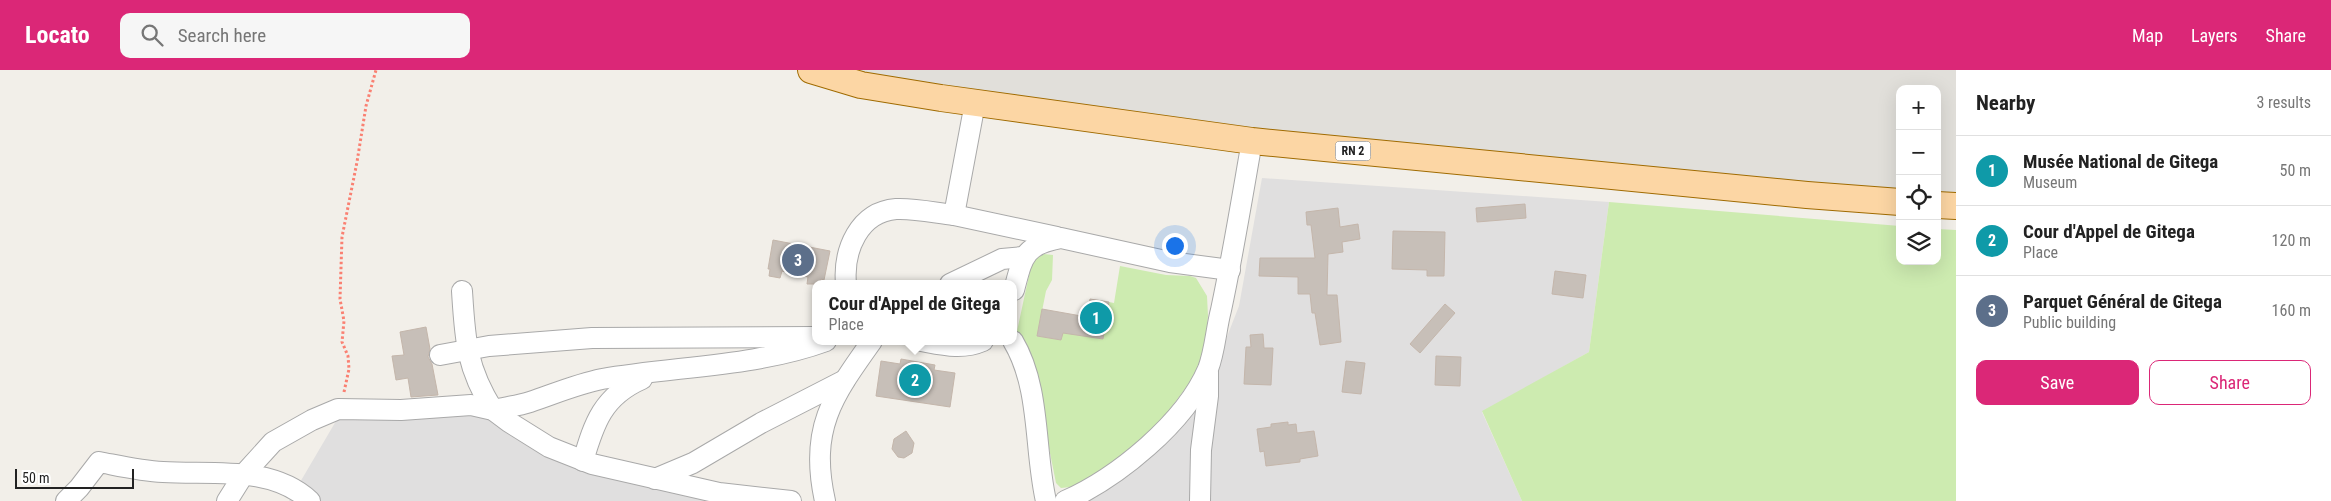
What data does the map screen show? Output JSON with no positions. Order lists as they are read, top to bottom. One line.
{"streets":{"main road":["RN 2"]},"scale_bar":"50 m","page":{"header":"Locato","search":"Search here","nav":["Map","Layers","Share"],"heading":["Nearby","3 results"],"map_buttons":["+","−"],"list":[{"mark":"1","name":"Musée National de Gitega","note":"Museum","value":"50 m"},{"mark":"2","name":"Cour d'Appel de Gitega","note":"Place","value":"120 m"},{"mark":"3","name":"Parquet Général de Gitega","note":"Public building","value":"160 m"}],"pins":["3","1","2"],"popup":["Cour d'Appel de Gitega","Place"],"buttons":["Save","Share"],"scale":"50 m"}}
